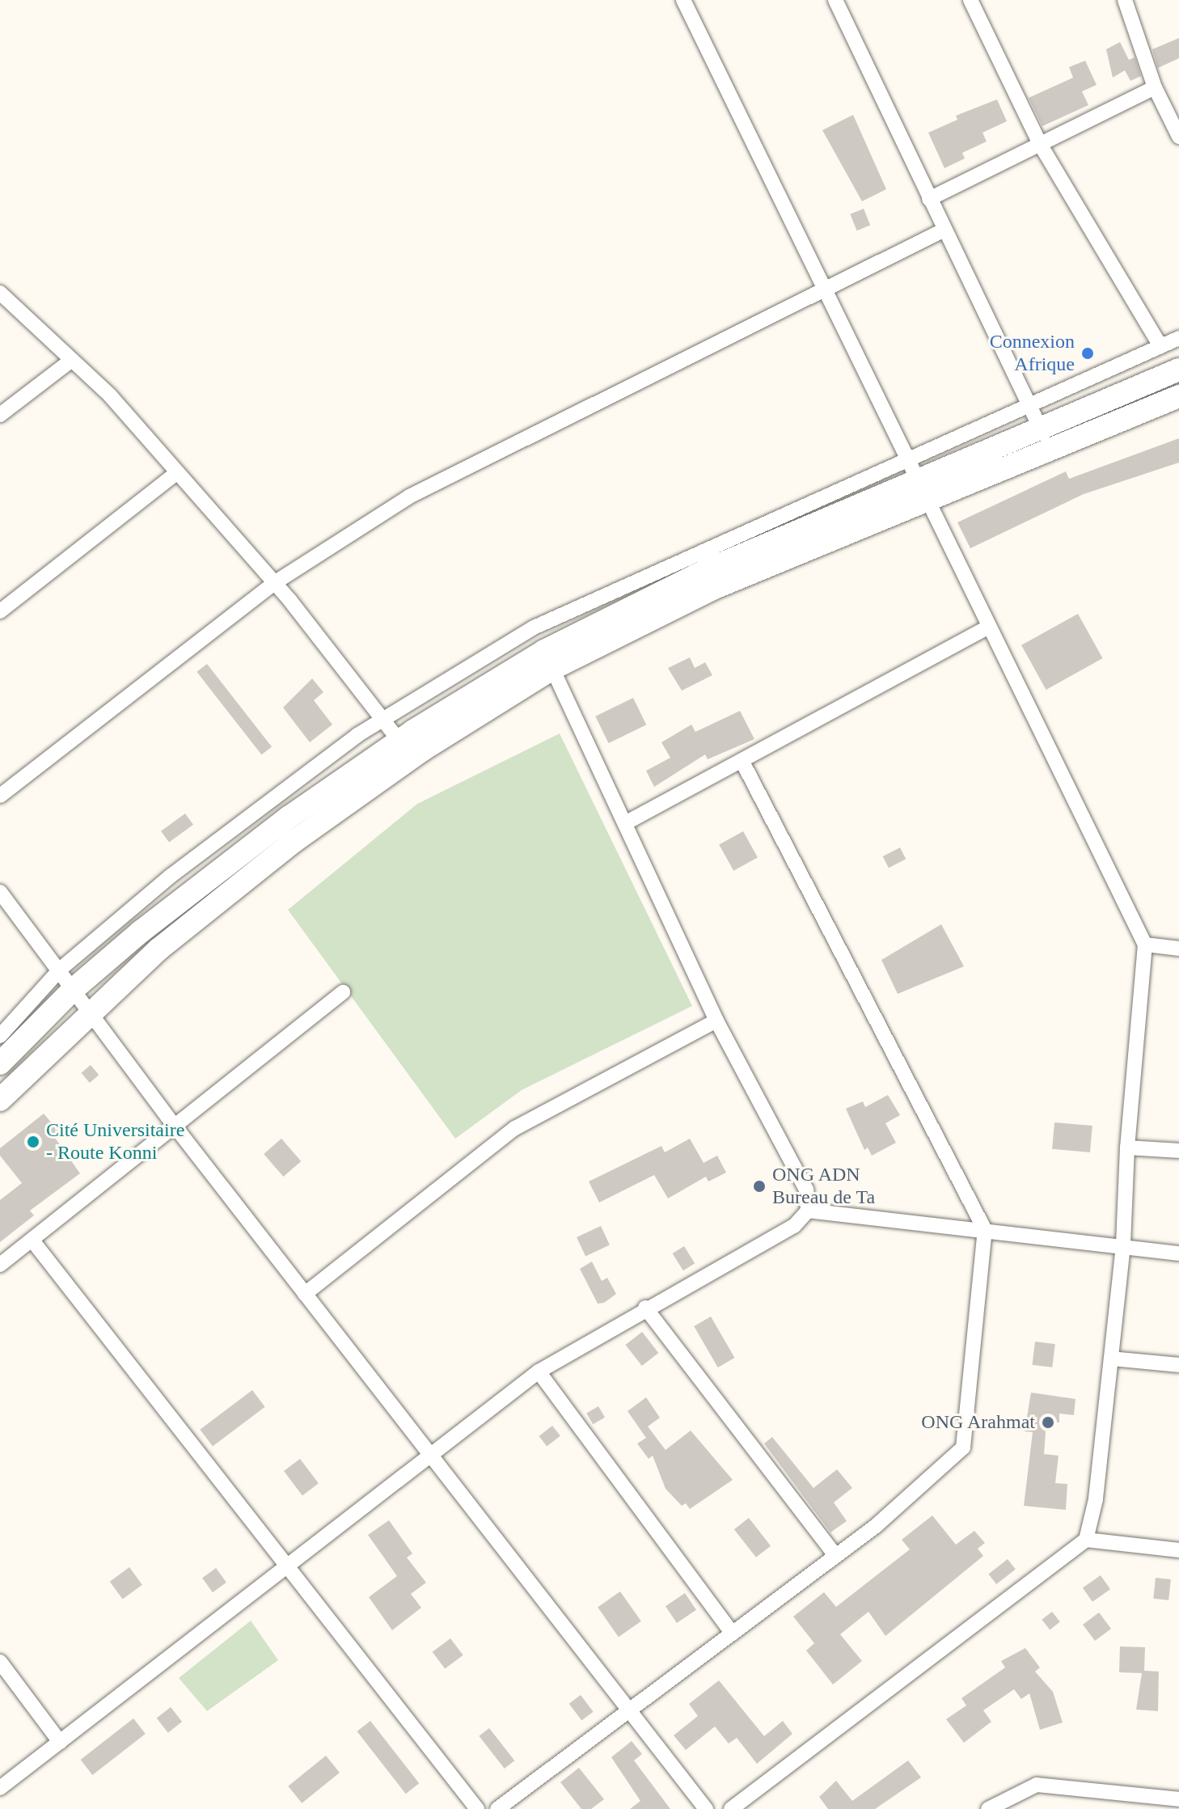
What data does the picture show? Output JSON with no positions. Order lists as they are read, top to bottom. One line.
{"places":["Connexion Afrique","Cité Universitaire - Route Konni","ONG ADN Bureau de Ta","ONG Arahmat"]}
